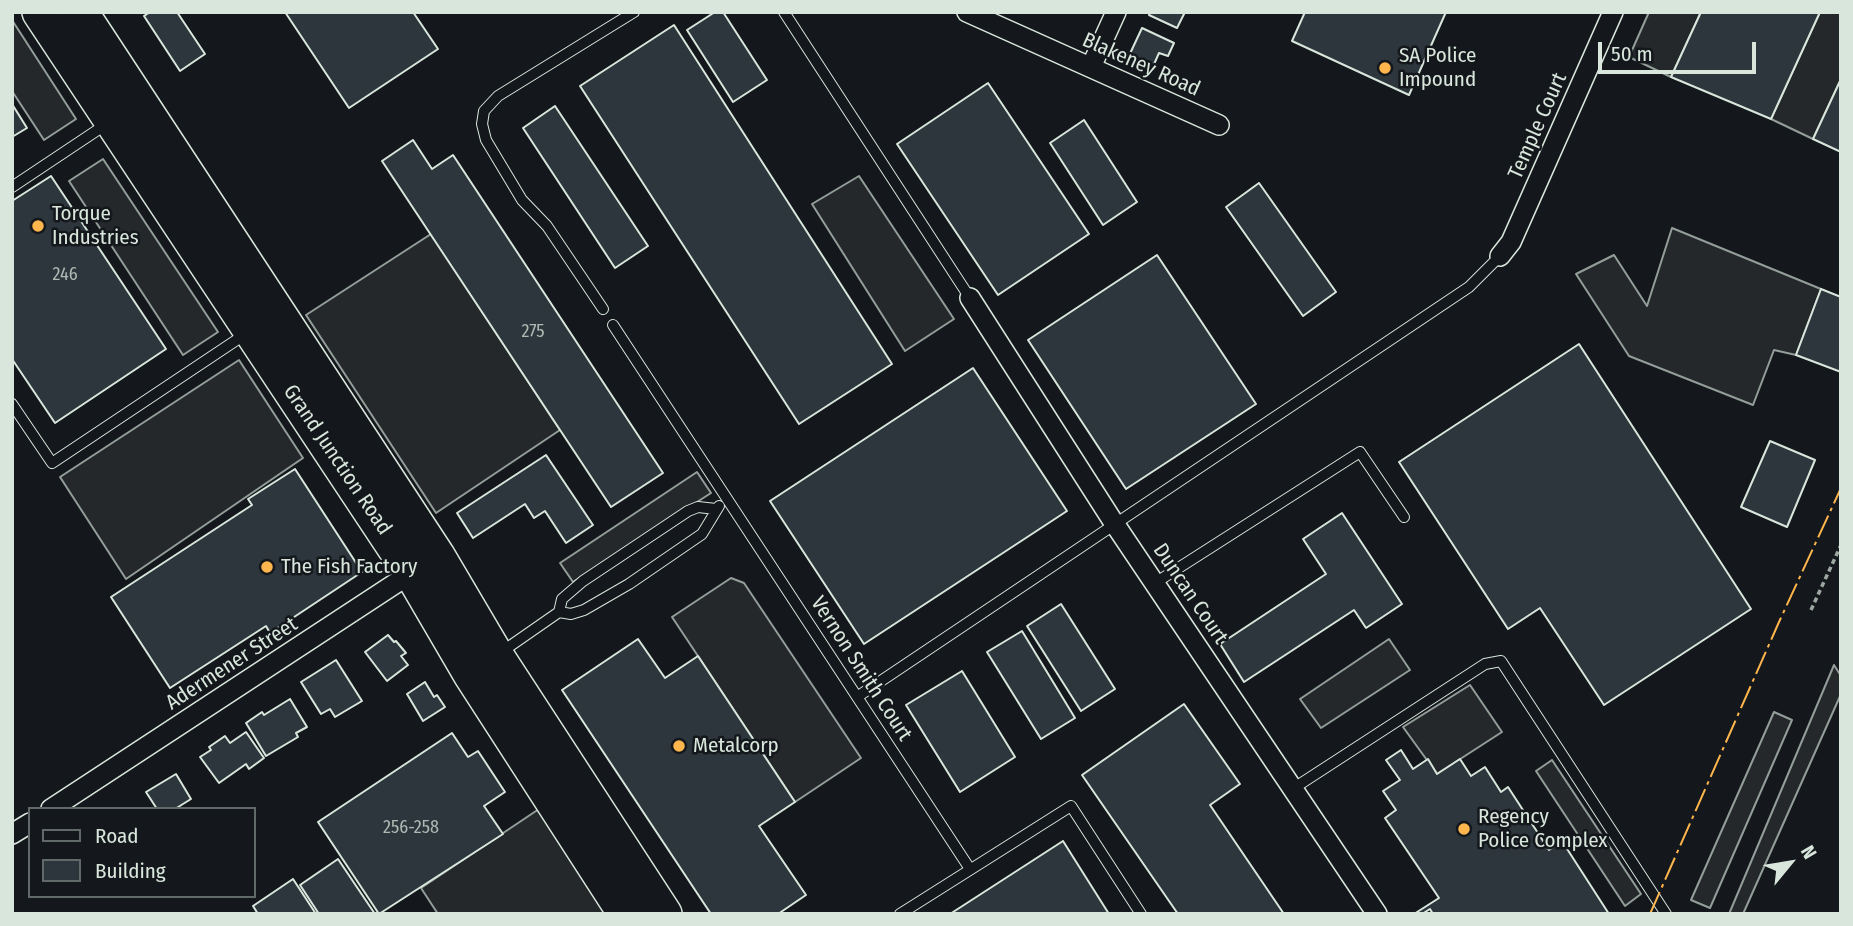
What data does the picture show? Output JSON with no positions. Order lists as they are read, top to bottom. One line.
{"streets":{"highway":["Grand Junction Road"],"street":["Blakeney Road","Temple Court","Duncan Court","Adermener Street"],"lane":["Vernon Smith Court"]},"crossings":[["Grand Junction Road","Adermener Street"]],"places":["SA Police Impound","Torque Industries","The Fish Factory","Metalcorp","Regency Police Complex"],"house_numbers":["246","275","256-258"],"legend":["Road","Building"],"scale_bar":"50 m","north":"top right"}
